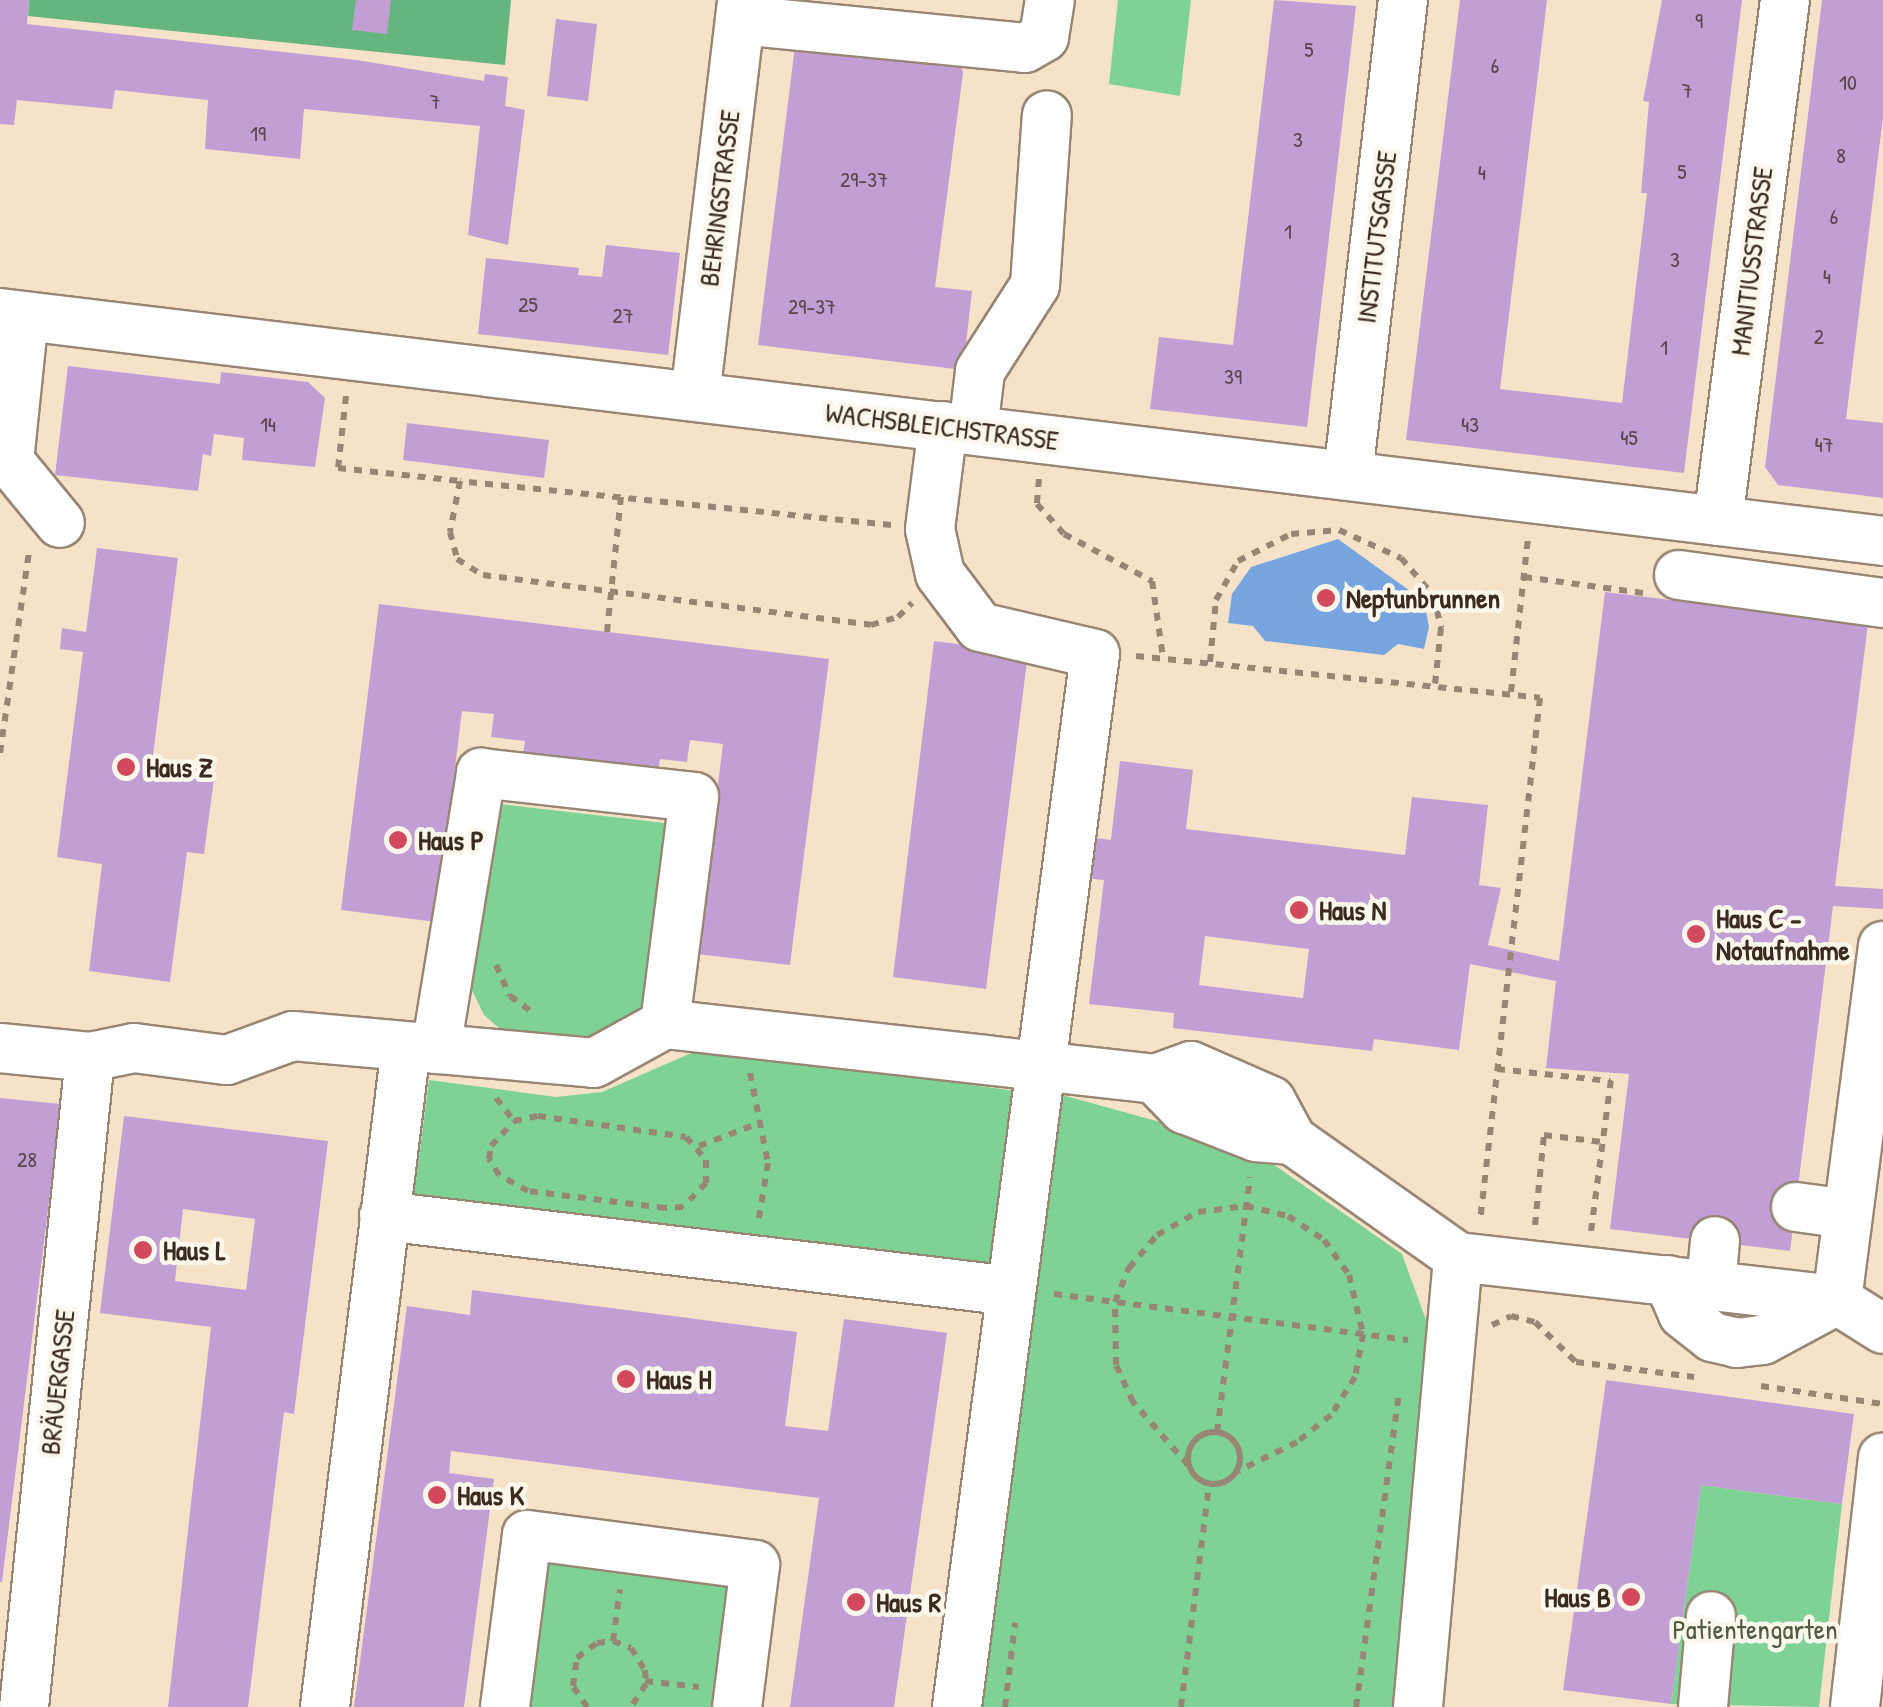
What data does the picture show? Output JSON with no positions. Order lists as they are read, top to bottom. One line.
{"streets":{"street":["BEHRINGSTRASSE","INSTITUTSGASSE","MANITIUSSTRASSE","WACHSBLEICHSTRASSE","BRÄUERGASSE"]},"crossings":[["BEHRINGSTRASSE","WACHSBLEICHSTRASSE"],["INSTITUTSGASSE","WACHSBLEICHSTRASSE"],["MANITIUSSTRASSE","WACHSBLEICHSTRASSE"]],"parks":["Patientengarten"],"places":["Neptunbrunnen","Haus Z","Haus P","Haus N","Haus C - Notaufnahme","Haus L","Haus H","Haus K","Haus B","Haus R"],"house_numbers":["9","5","6","10","7","7","19","3","8","5","4","29-37","6","1","3","4","25","29-37","27","2","1","39","14","43","45","47","28"]}
